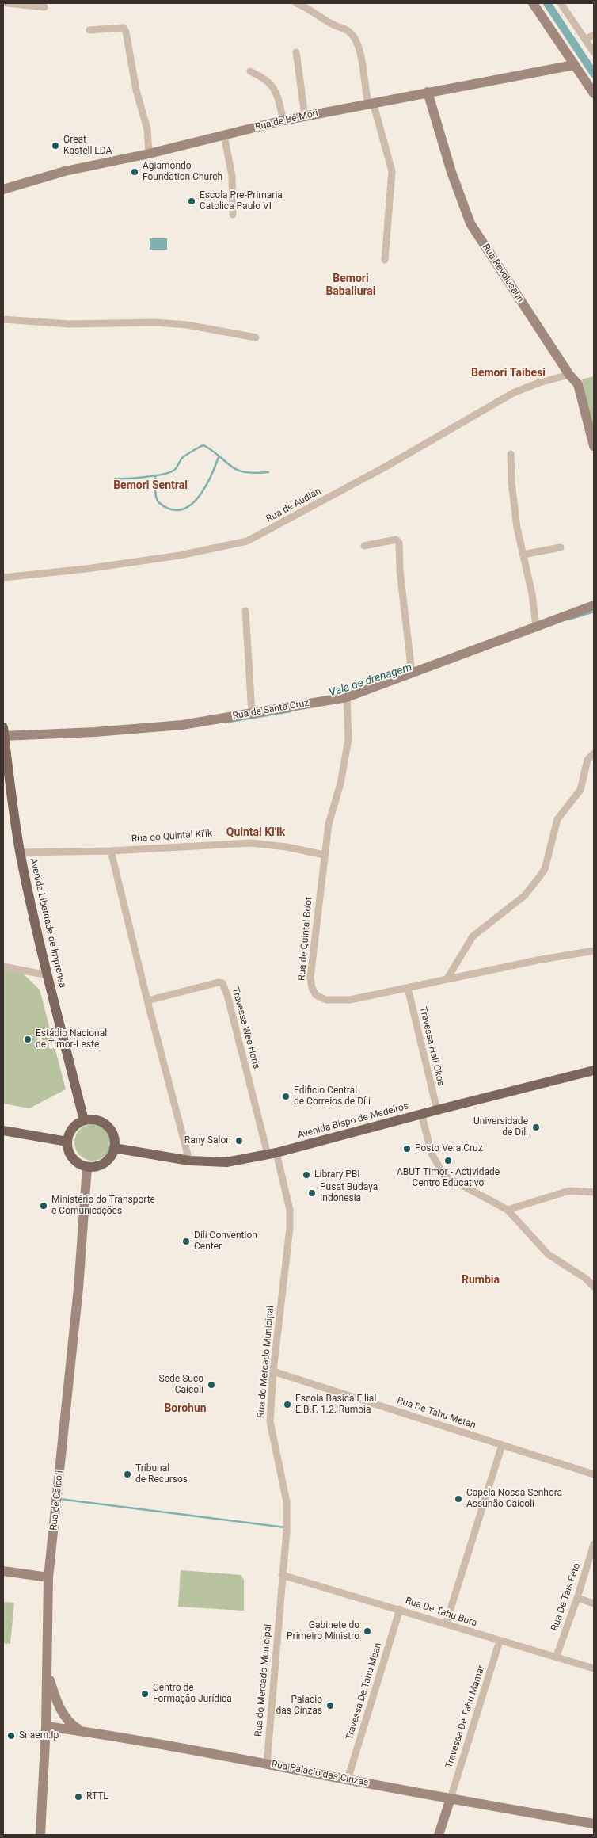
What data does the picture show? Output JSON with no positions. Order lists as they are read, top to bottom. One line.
{"streets":{"main road":["Avenida Liberdade de Imprensa","Avenida Bispo de Medeiros"],"street":["Rua de Bé-Mori","Rua Revolusaun","Rua de Audian","Rua de Santa Cruz","Rua do Quintal Ki'ik","Rua de Quintal Bo'ot","Travessa Wee Horis","Travessa Hali Okos","Rua do Mercado Municipal","Rua De Tahu Metan","Rua de Caicoli","Rua De Tais Feto","Rua De Tahu Bura","Travessa De Tahu Mean","Travessa De Tahu Mamar","Rua Palácio das Cinzas"]},"crossings":[["Rua de Bé-Mori","Rua Revolusaun"],["Rua Revolusaun","Rua de Audian"],["Rua de Santa Cruz","Avenida Liberdade de Imprensa"],["Rua de Santa Cruz","Rua de Quintal Bo'ot"],["Rua do Quintal Ki'ik","Avenida Liberdade de Imprensa"],["Rua do Quintal Ki'ik","Rua de Quintal Bo'ot"],["Avenida Liberdade de Imprensa","Avenida Bispo de Medeiros"],["Avenida Liberdade de Imprensa","Rua de Caicoli"],["Rua de Quintal Bo'ot","Travessa Hali Okos"],["Travessa Wee Horis","Avenida Bispo de Medeiros"],["Travessa Wee Horis","Rua do Mercado Municipal"],["Travessa Hali Okos","Avenida Bispo de Medeiros"],["Avenida Bispo de Medeiros","Rua do Mercado Municipal"],["Avenida Bispo de Medeiros","Rua de Caicoli"],["Rua do Mercado Municipal","Rua De Tahu Metan"],["Rua do Mercado Municipal","Rua De Tahu Bura"],["Rua do Mercado Municipal","Rua Palácio das Cinzas"],["Rua de Caicoli","Rua Palácio das Cinzas"],["Rua De Tais Feto","Rua De Tahu Bura"],["Rua De Tahu Bura","Travessa De Tahu Mean"],["Rua De Tahu Bura","Travessa De Tahu Mamar"],["Travessa De Tahu Mean","Rua Palácio das Cinzas"],["Travessa De Tahu Mamar","Rua Palácio das Cinzas"]],"districts":["Bemori Babaliurai","Bemori Taibesi","Bemori Sentral","Quintal Ki'ik","Rumbia","Borohun"],"water":["Vala de drenagem"],"places":["Great Kastell LDA","Agiamondo Foundation Church","Escola Pre-Primaria Catolica Paulo VI","Estádio Nacional de Timor-Leste","Edificio Central de Correios de Díli","Universidade de Díli","Rany Salon","Posto Vera Cruz","ABUT Timor - Actividade Centro Educativo","Library PBI","Pusat Budaya Indonesia","Ministério do Transporte e Comunicações","Dili Convention Center","Sede Suco Caicoli","Escola Basica Filial E.B.F. 1.2. Rumbia","Tribunal de Recursos","Capela Nossa Senhora Assunão Caicoli","Gabinete do Primeiro Ministro","Centro de Formação Jurídica","Palacio das Cinzas","Snaem.Ip","RTTL"]}
